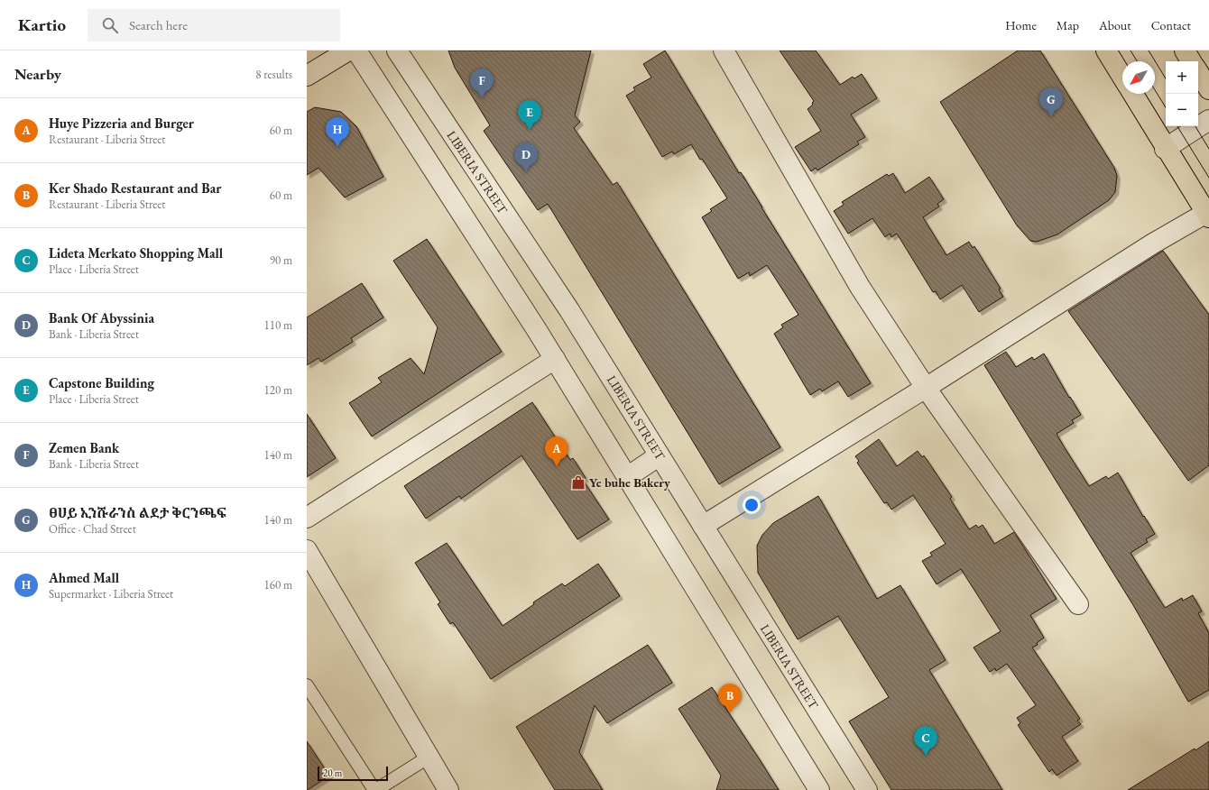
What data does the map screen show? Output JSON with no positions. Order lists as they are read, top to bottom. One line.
{"streets":{"street":["LIBERIA STREET"]},"places":{"shop":["Ye buhe Bakery"]},"scale_bar":"20 m","north":"bottom left","page":{"header":"Kartio","search":"Search here","nav":["Home","Map","About","Contact"],"heading":["Nearby","8 results"],"map_buttons":["+","−"],"pins":["F","G","E","H","D","A","B","C"],"list":[{"mark":"A","name":"Huye Pizzeria and Burger","note":"Restaurant · Liberia Street","value":"60 m"},{"mark":"B","name":"Ker Shado Restaurant and Bar","note":"Restaurant · Liberia Street","value":"60 m"},{"mark":"C","name":"Lideta Merkato Shopping Mall","note":"Place · Liberia Street","value":"90 m"},{"mark":"D","name":"Bank Of Abyssinia","note":"Bank · Liberia Street","value":"110 m"},{"mark":"E","name":"Capstone Building","note":"Place · Liberia Street","value":"120 m"},{"mark":"F","name":"Zemen Bank","note":"Bank · Liberia Street","value":"140 m"},{"mark":"G","name":"ፀሀይ ኢንሹራንስ ልደታ ቅርንጫፍ","note":"Office · Chad Street","value":"140 m"},{"mark":"H","name":"Ahmed Mall","note":"Supermarket · Liberia Street","value":"160 m"}],"scale":"20 m"}}
